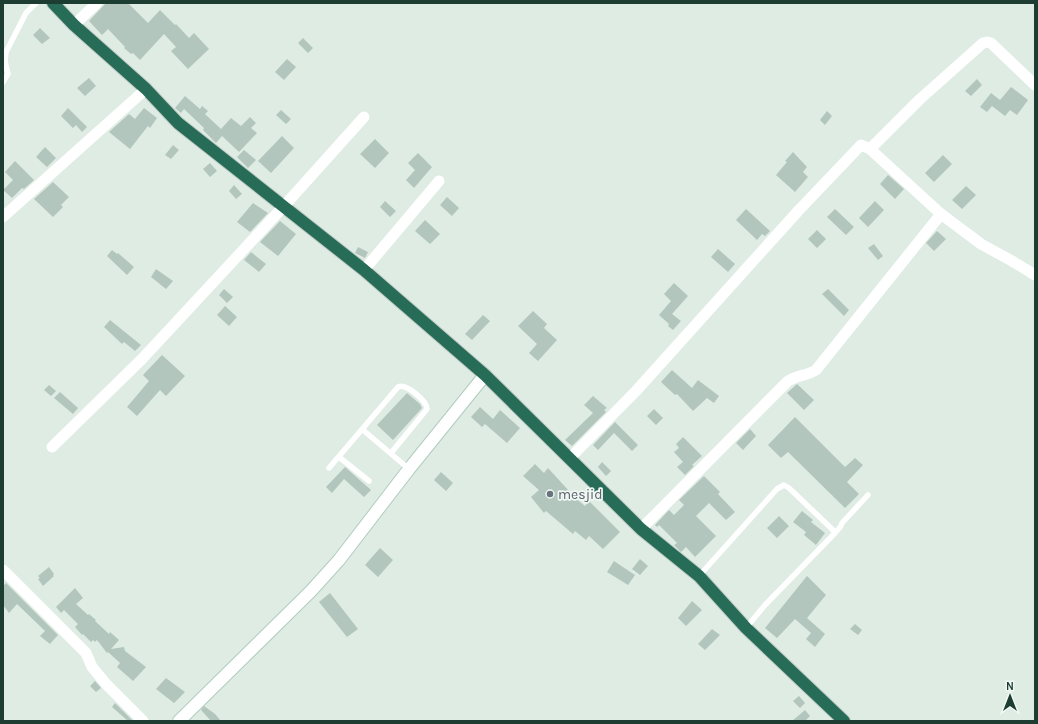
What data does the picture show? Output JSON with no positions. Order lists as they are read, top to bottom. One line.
{"places":["mesjid"],"north":"top"}
